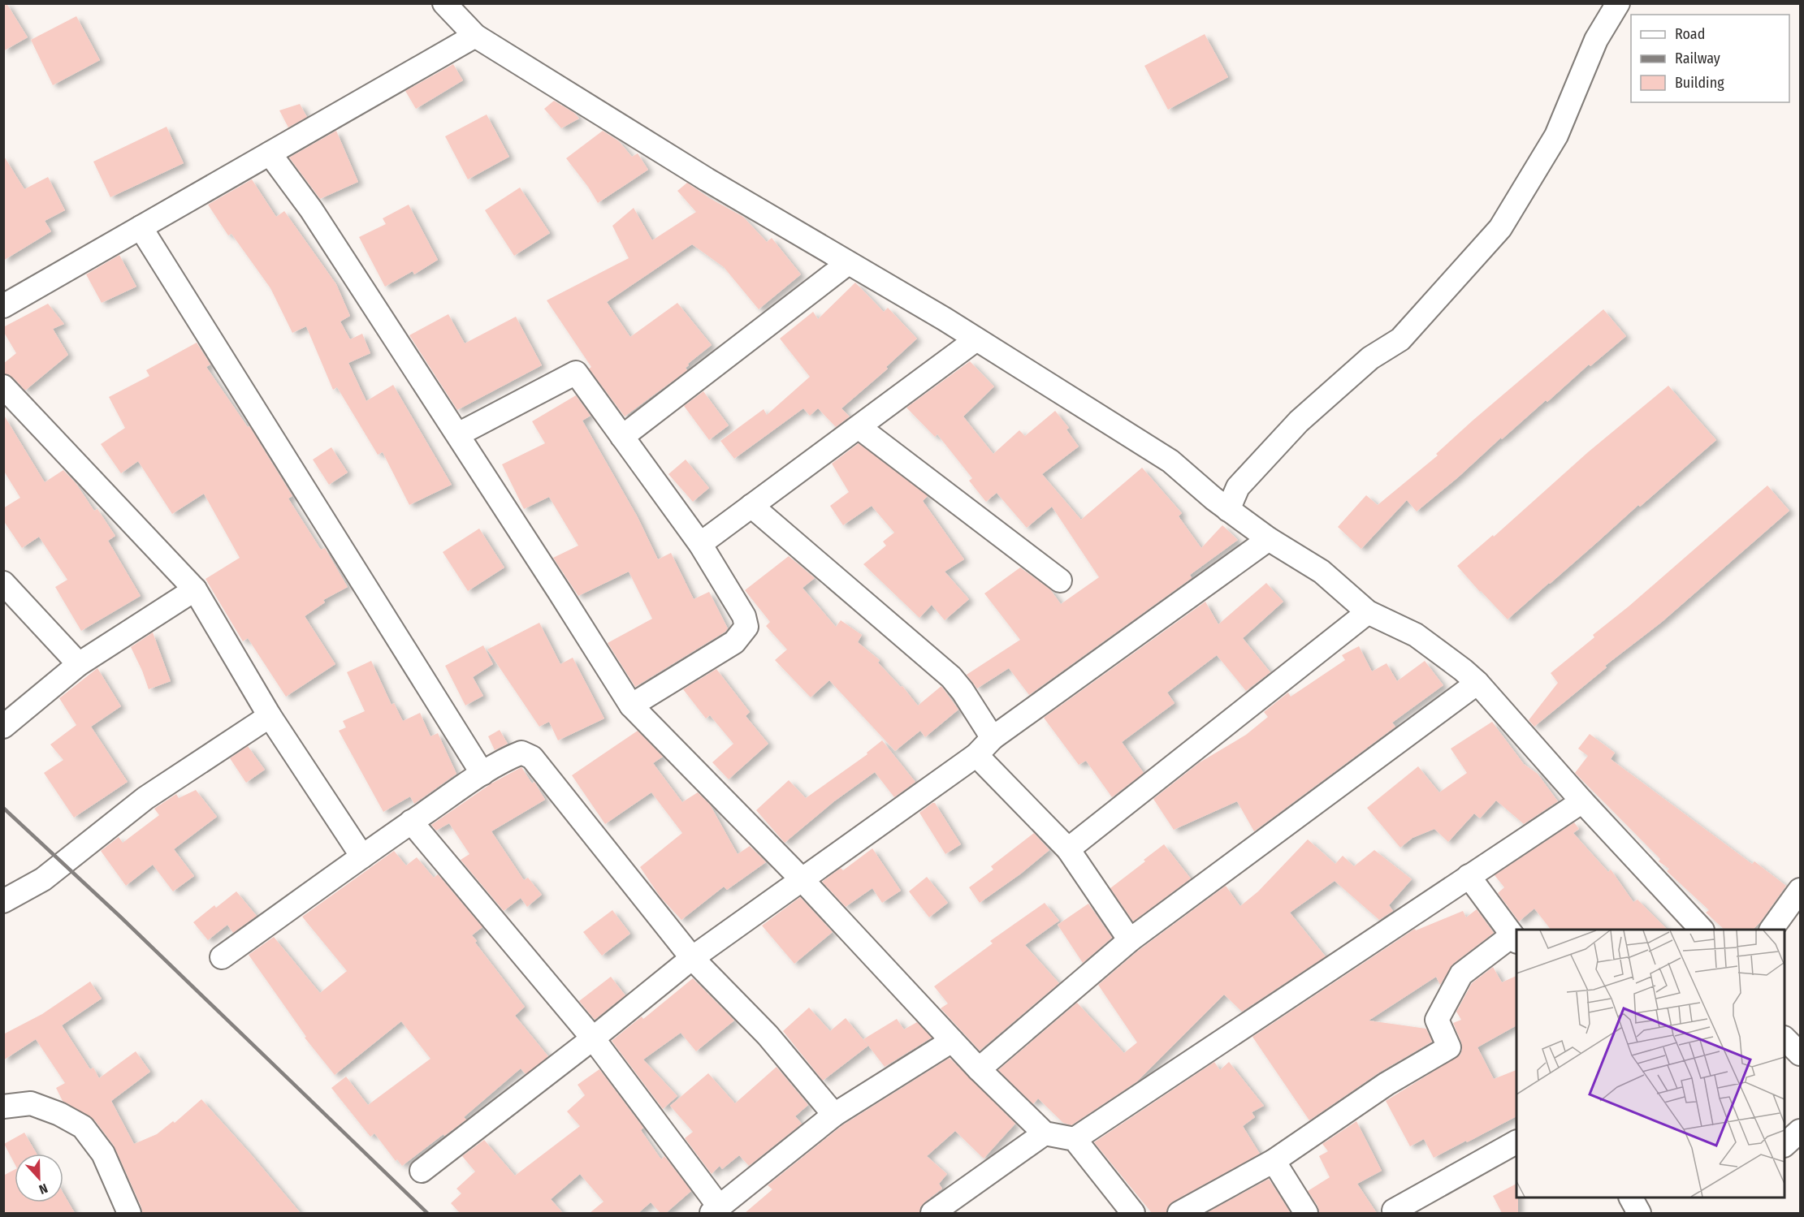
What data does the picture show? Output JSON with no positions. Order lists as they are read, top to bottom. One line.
{"legend":["Road","Railway","Building"],"north":"bottom"}
